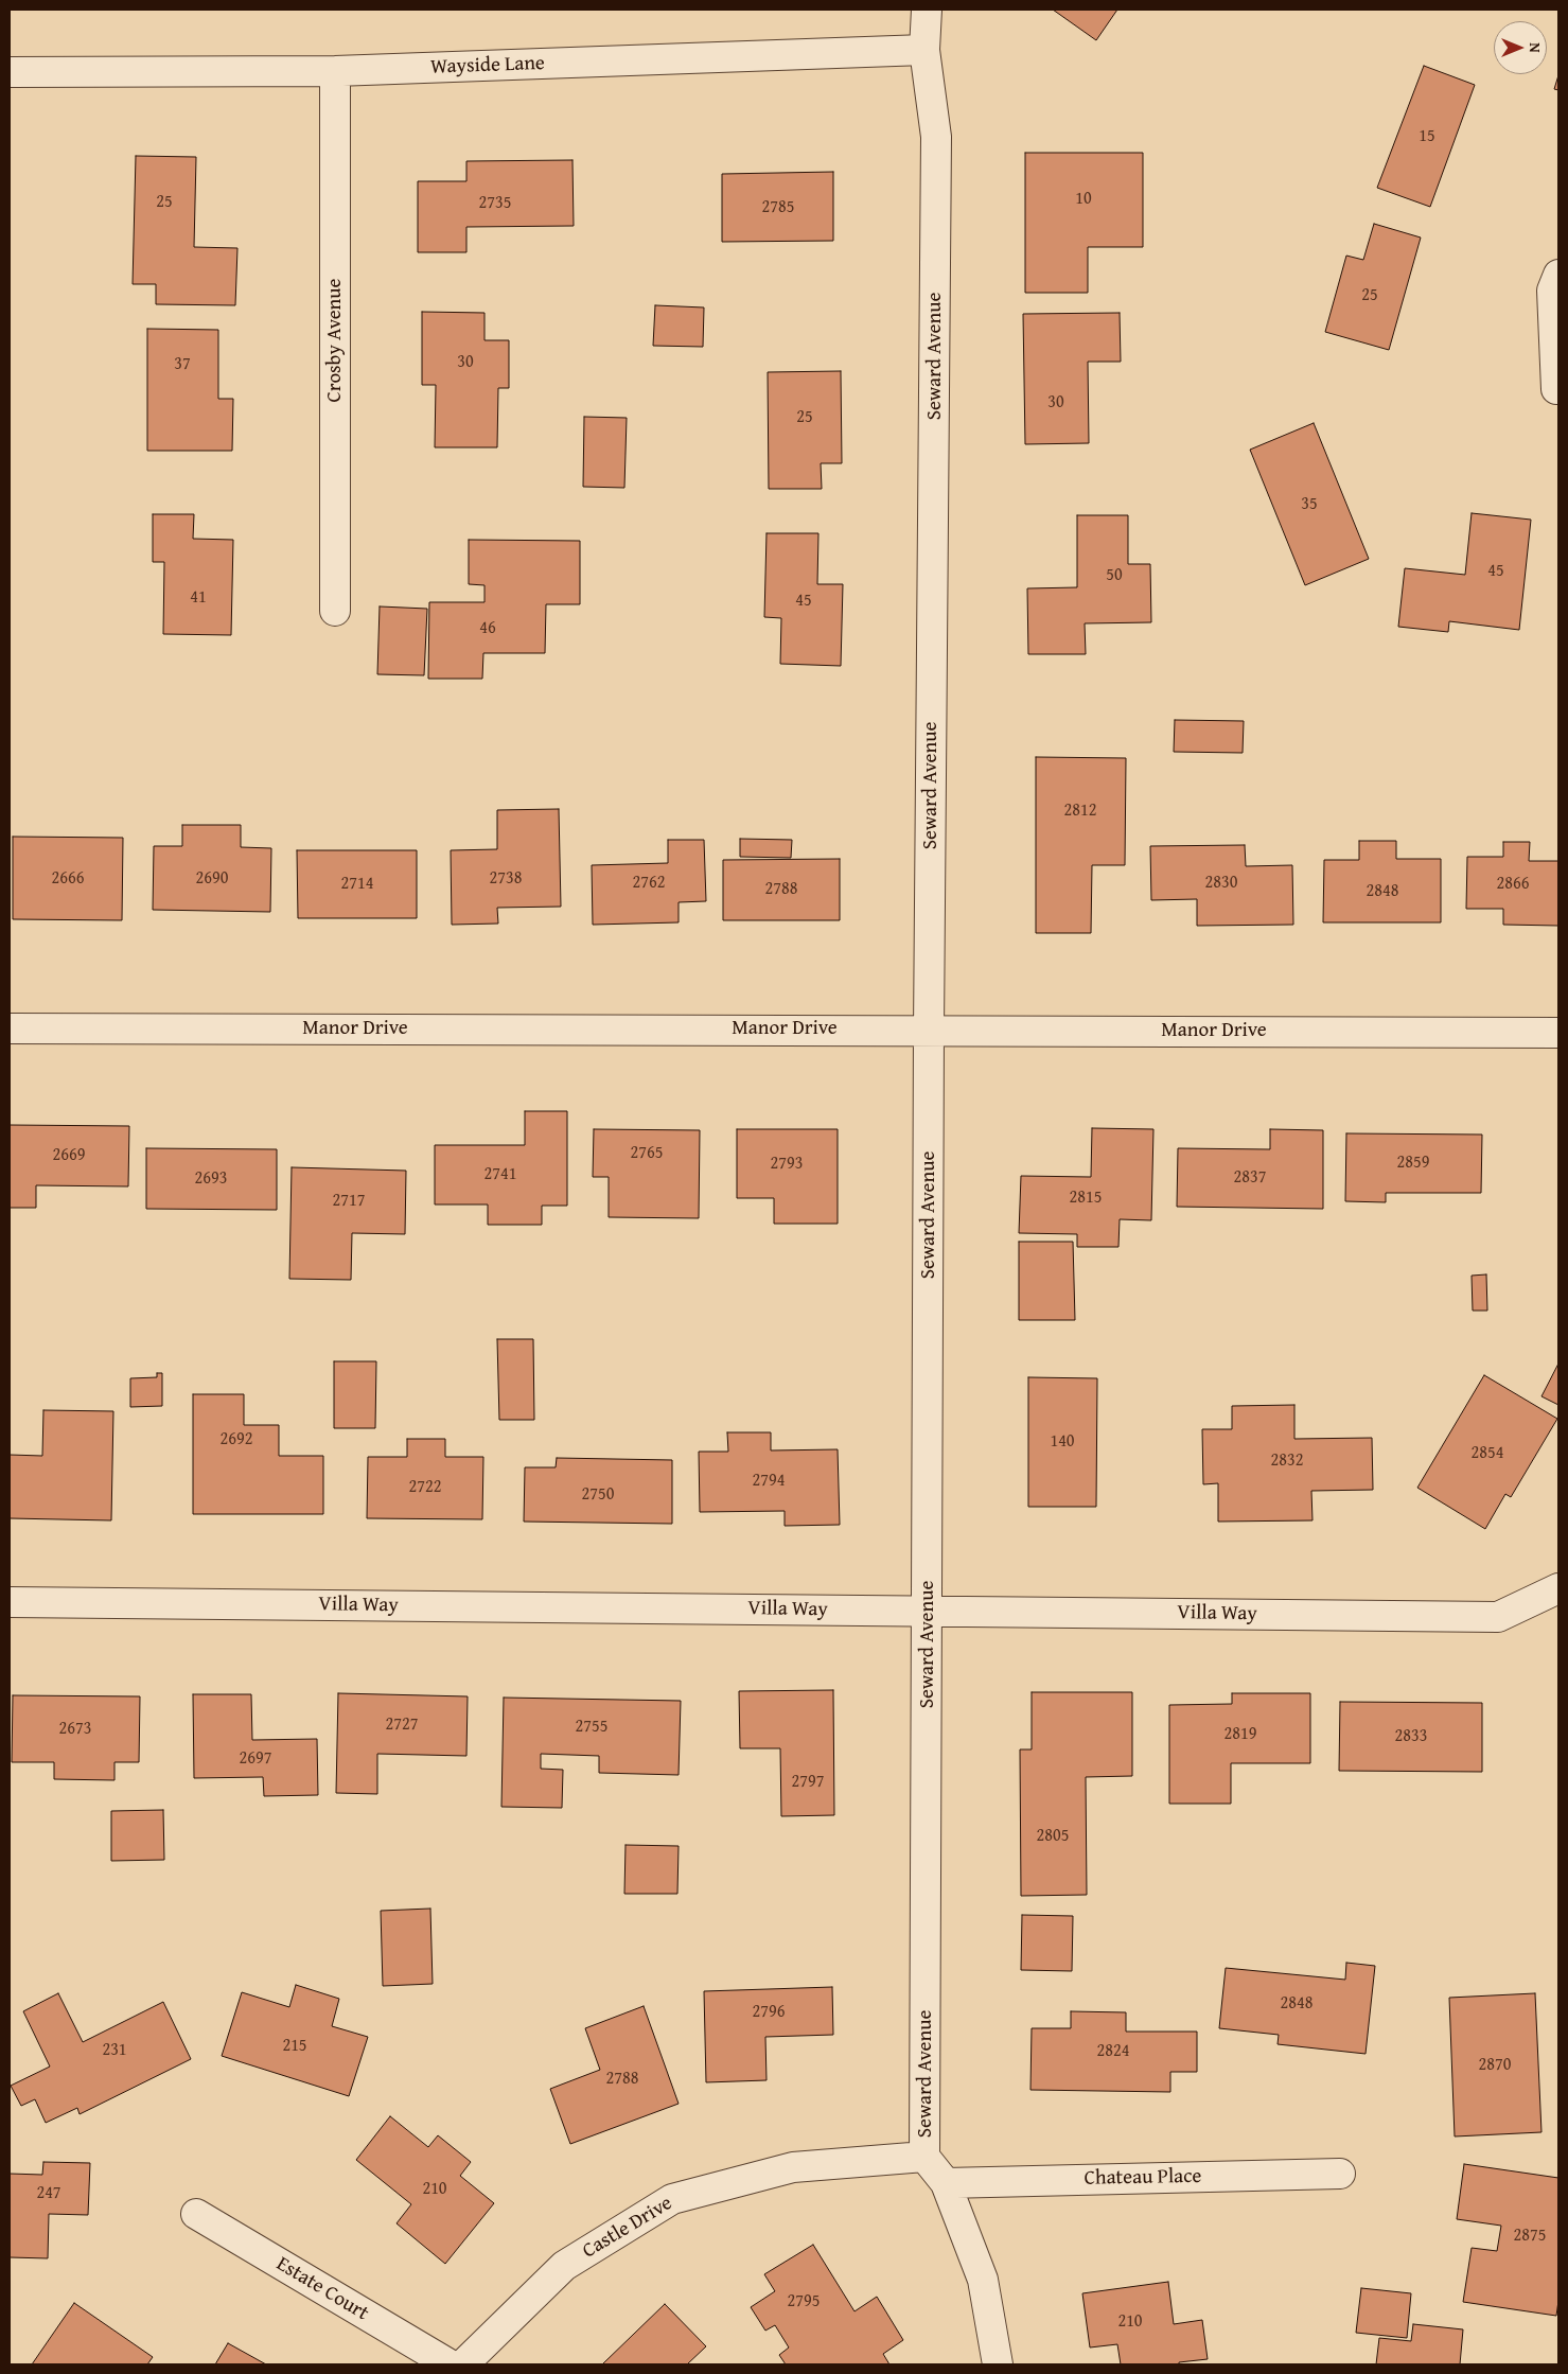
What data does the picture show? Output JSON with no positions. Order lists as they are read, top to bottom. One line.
{"streets":{"street":["Wayside Lane","Crosby Avenue","Seward Avenue","Manor Drive","Villa Way","Chateau Place","Castle Drive","Estate Court"]},"crossings":[["Wayside Lane","Crosby Avenue"],["Wayside Lane","Seward Avenue"],["Seward Avenue","Manor Drive"],["Seward Avenue","Villa Way"],["Seward Avenue","Chateau Place"],["Seward Avenue","Castle Drive"]],"house_numbers":["15","10","25","2735","2785","25","30","37","30","25","35","45","50","41","45","46","2812","2666","2690","2738","2762","2830","2714","2866","2788","2848","2765","2669","2859","2793","2741","2837","2693","2815","2717","2692","140","2854","2832","2794","2722","2750","2727","2755","2673","2819","2833","2697","2797","2805","2848","2796","215","231","2824","2870","2788","210","247","2875","2795","210"],"north":"right"}
